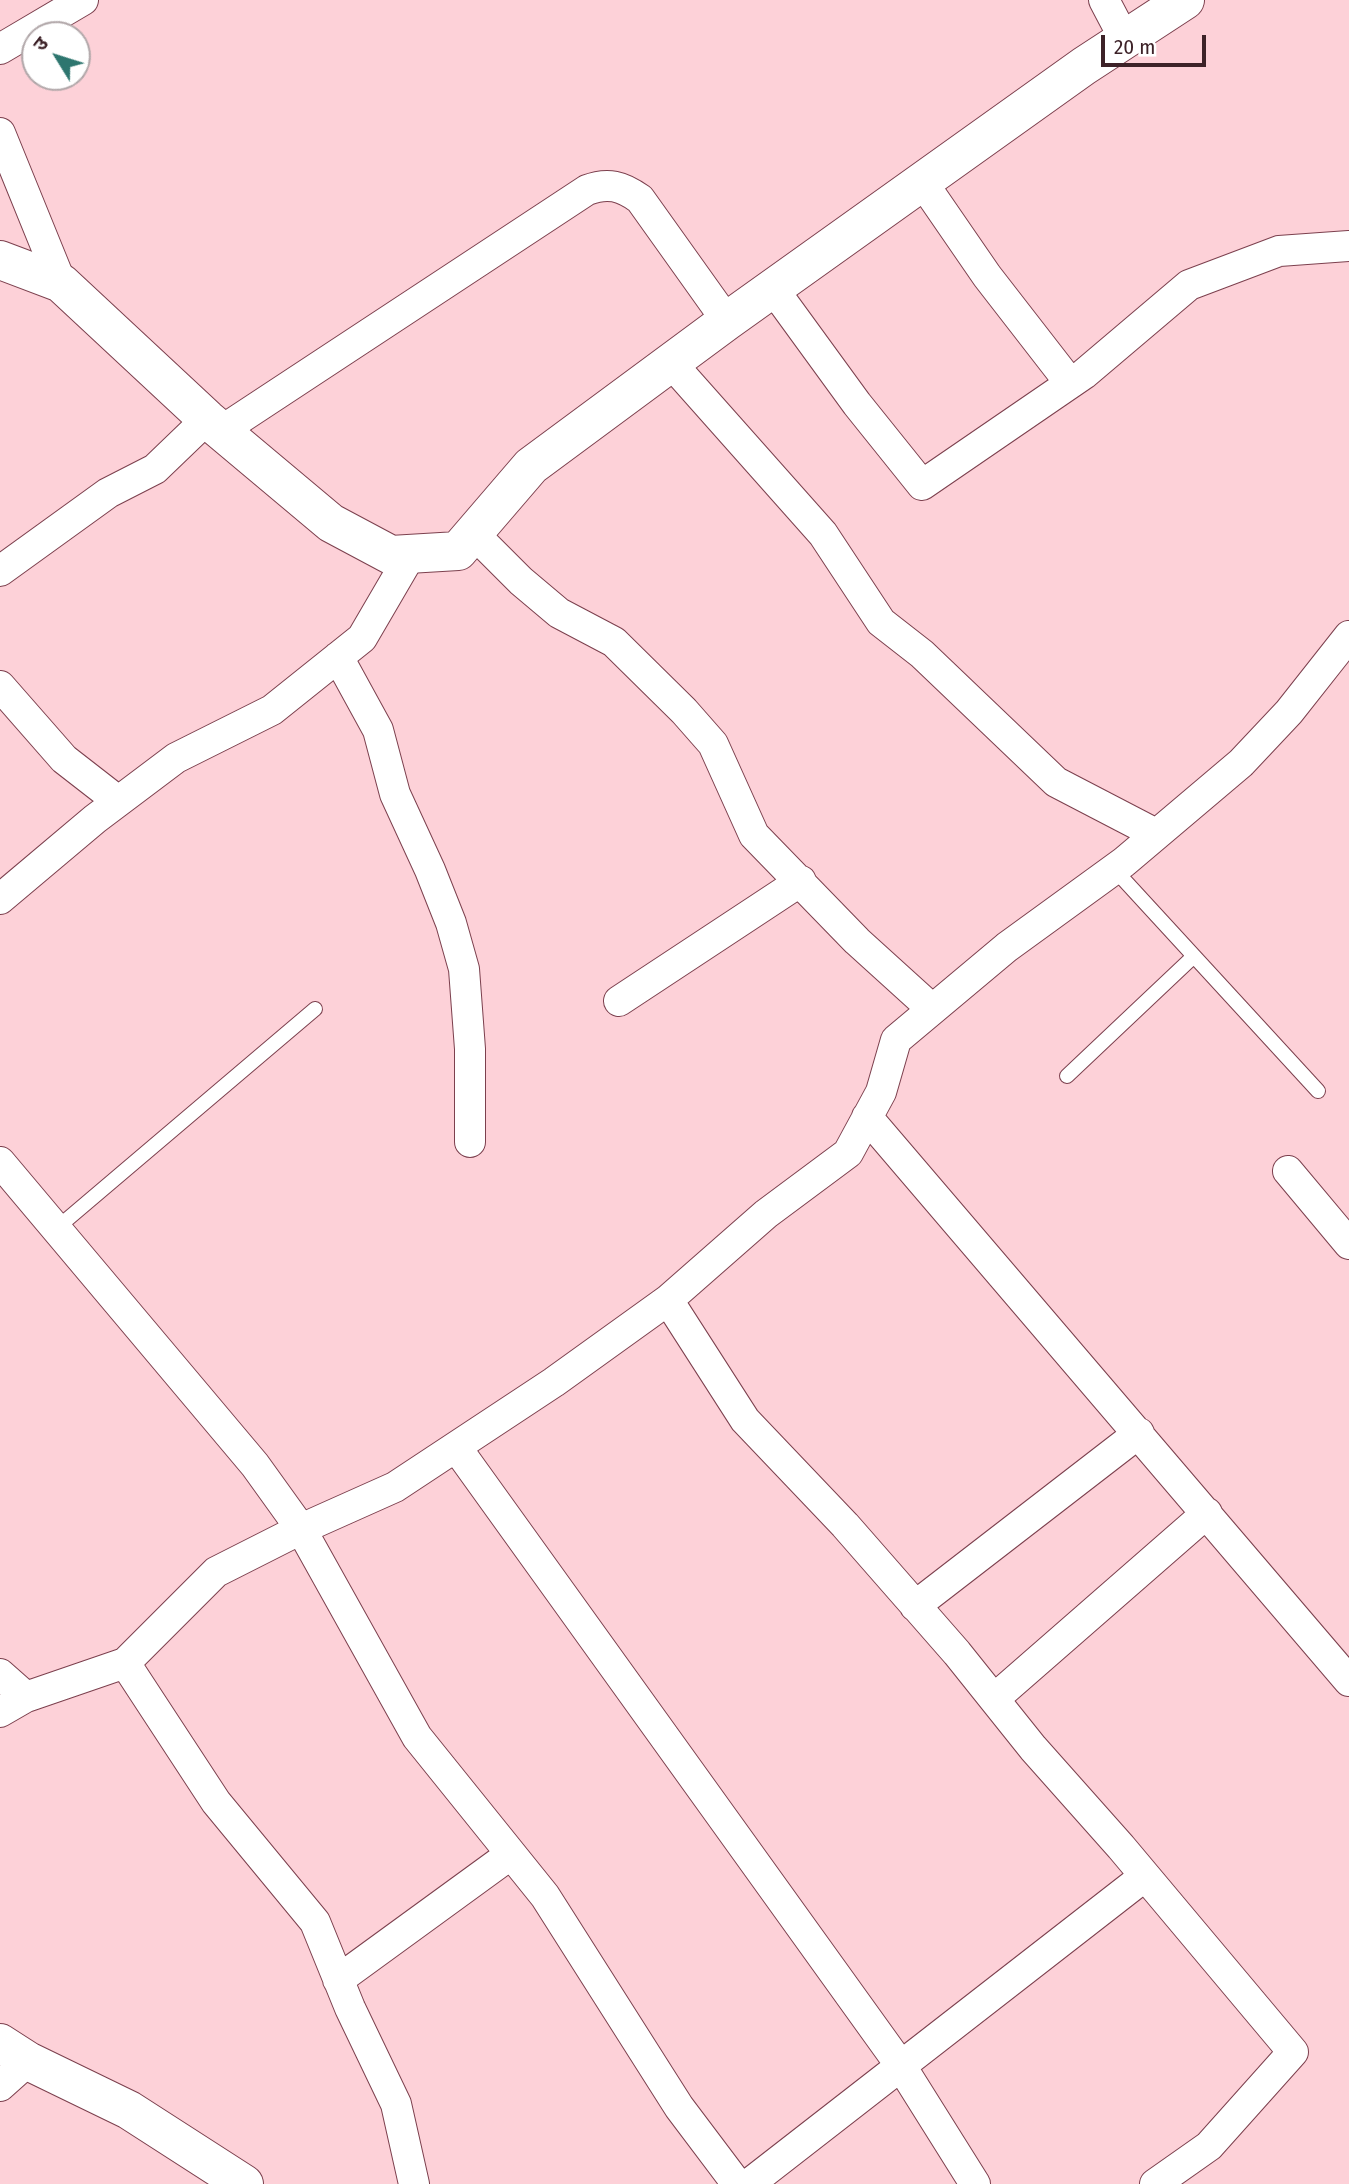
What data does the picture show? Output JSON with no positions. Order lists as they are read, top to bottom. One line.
{"scale_bar":"20 m","north":"top left"}
